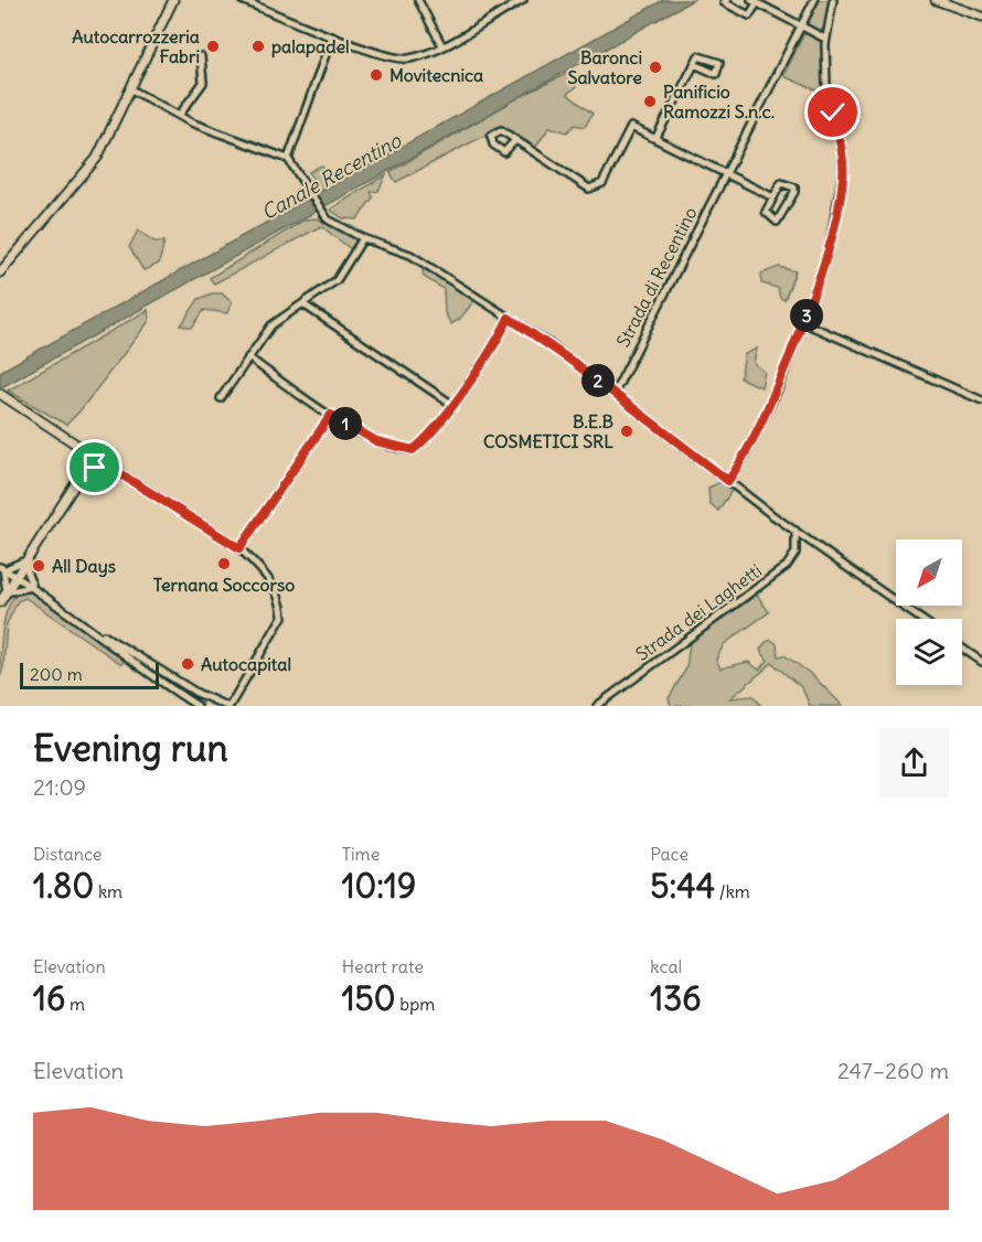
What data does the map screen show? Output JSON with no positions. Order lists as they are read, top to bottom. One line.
{"streets":{"street":["Strada di Recentino","Strada dei Laghetti"]},"water":["Canale Recentino"],"places":["Autocarrozzeria Fabri","palapadel","Baronci Salvatore","Movitecnica","Panificio Ramozzi S.n.c.","B.E.B COSMETICI SRL","Ternana Soccorso","All Days","Autocapital"],"scale_bar":"200 m","north":"bottom left","page":{"pins":["3","2","1"],"scale":"200 m","heading":["Evening run","21:09"],"stats":[["Distance","1.80 km"],["Time","10:19"],["Pace","5:44 /km"],["Elevation","16 m"],["Heart rate","150 bpm"],["kcal","136"]],"chart":["Elevation","247–260 m"]}}
